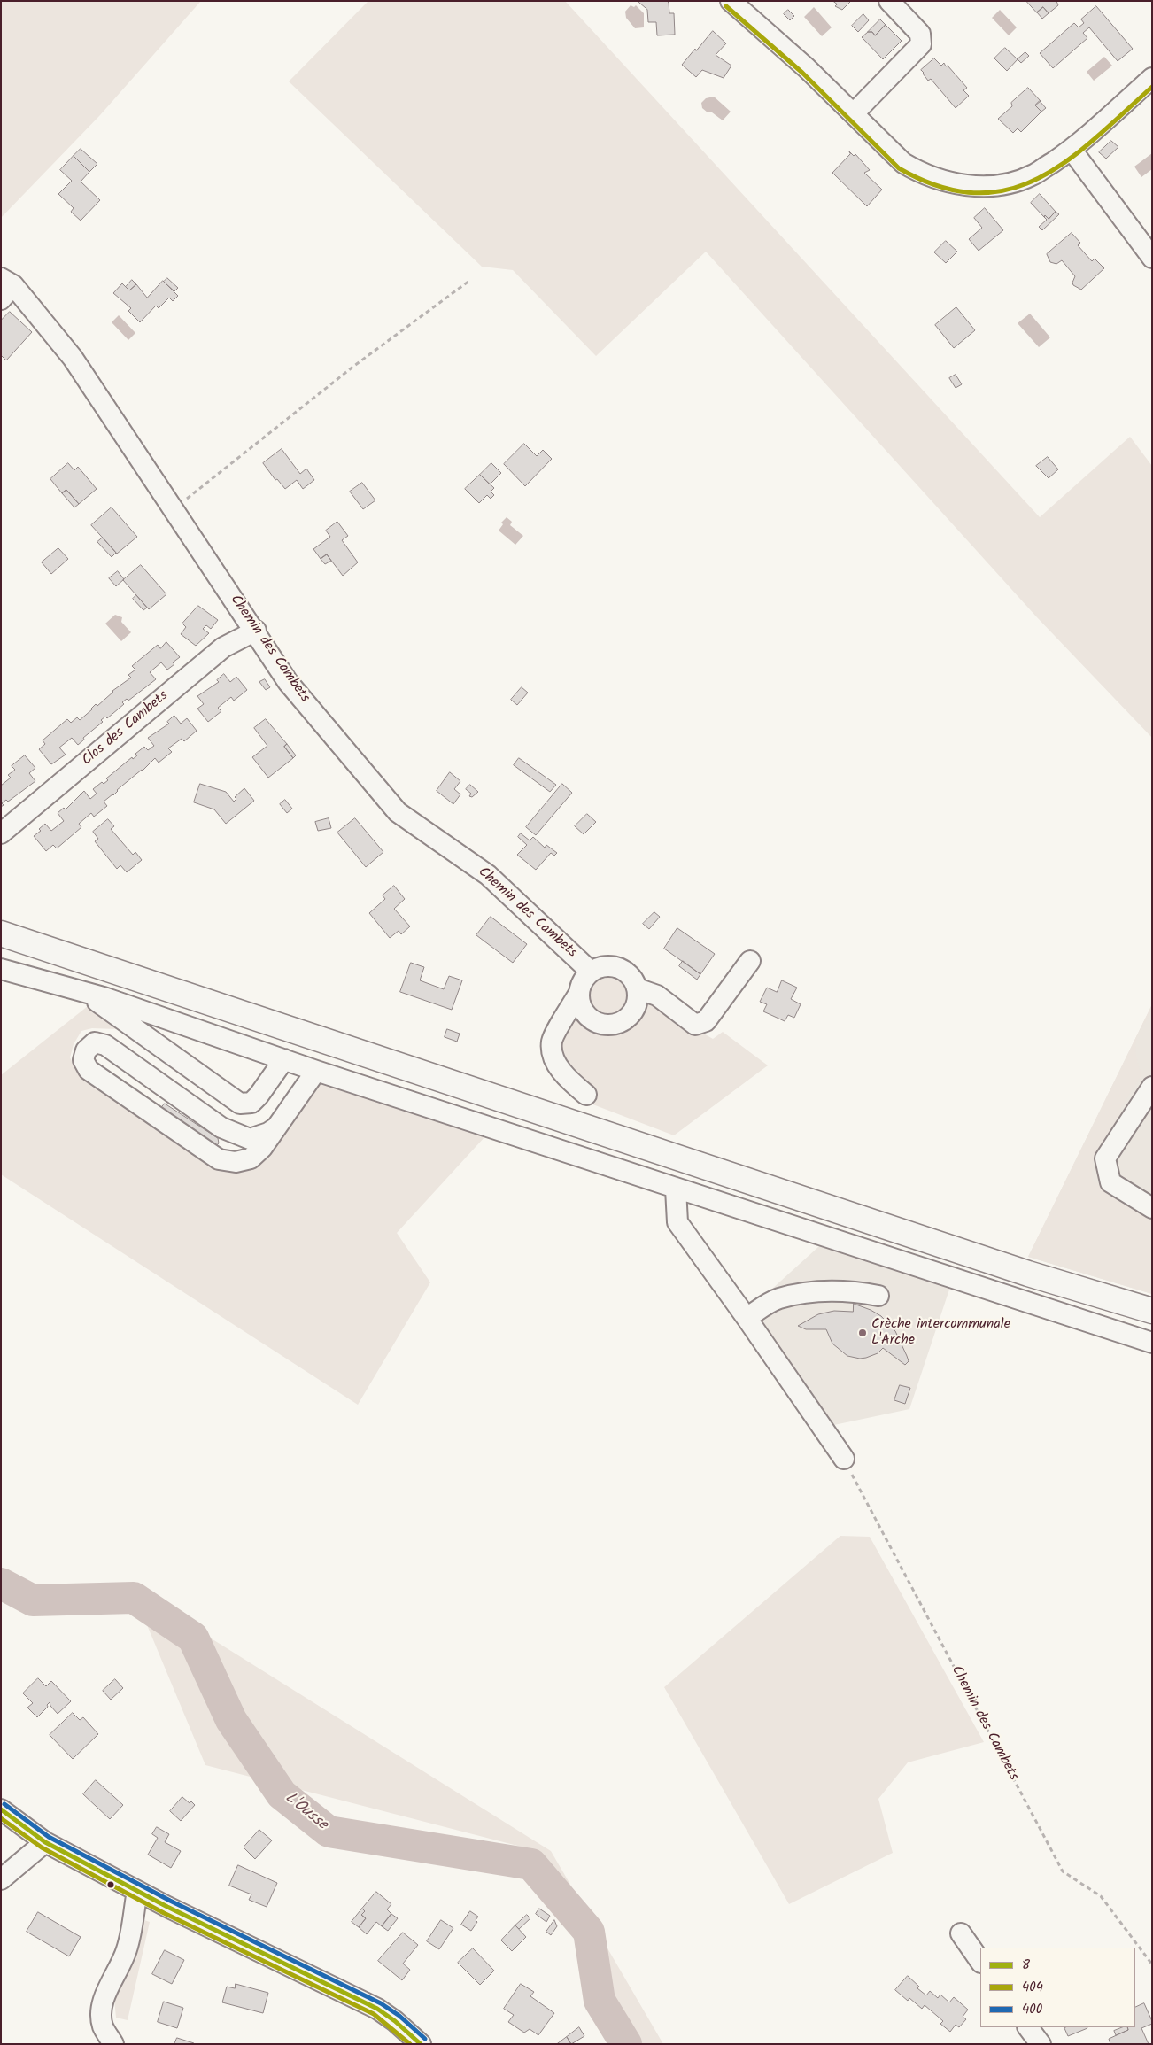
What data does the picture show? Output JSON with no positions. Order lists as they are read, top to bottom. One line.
{"streets":{"street":["Chemin des Cambets","Clos des Cambets"]},"crossings":[["Chemin des Cambets","Clos des Cambets"]],"water":["L'Ousse"],"places":["Crèche intercommunale L'Arche"],"lines":["transit line 404","transit line 400","transit line 8"],"legend":["8","404","400"]}
